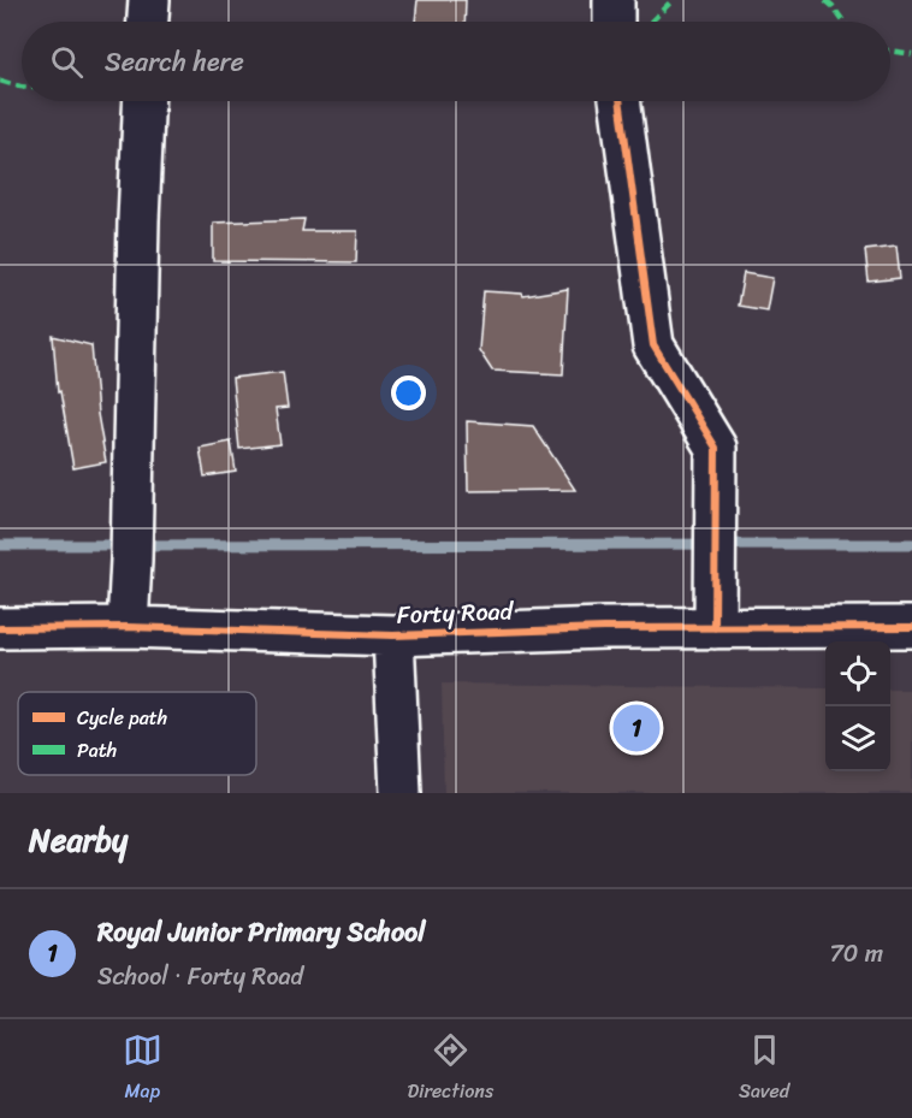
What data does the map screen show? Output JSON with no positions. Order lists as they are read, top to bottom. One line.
{"streets":{"street":["Forty Road"]},"legend":["Cycle path","Path"],"page":{"search":"Search here","pins":"1","heading":"Nearby","list":[{"mark":"1","name":"Royal Junior Primary School","note":"School · Forty Road","value":"70 m"}],"nav":["Map","Directions","Saved"]}}
